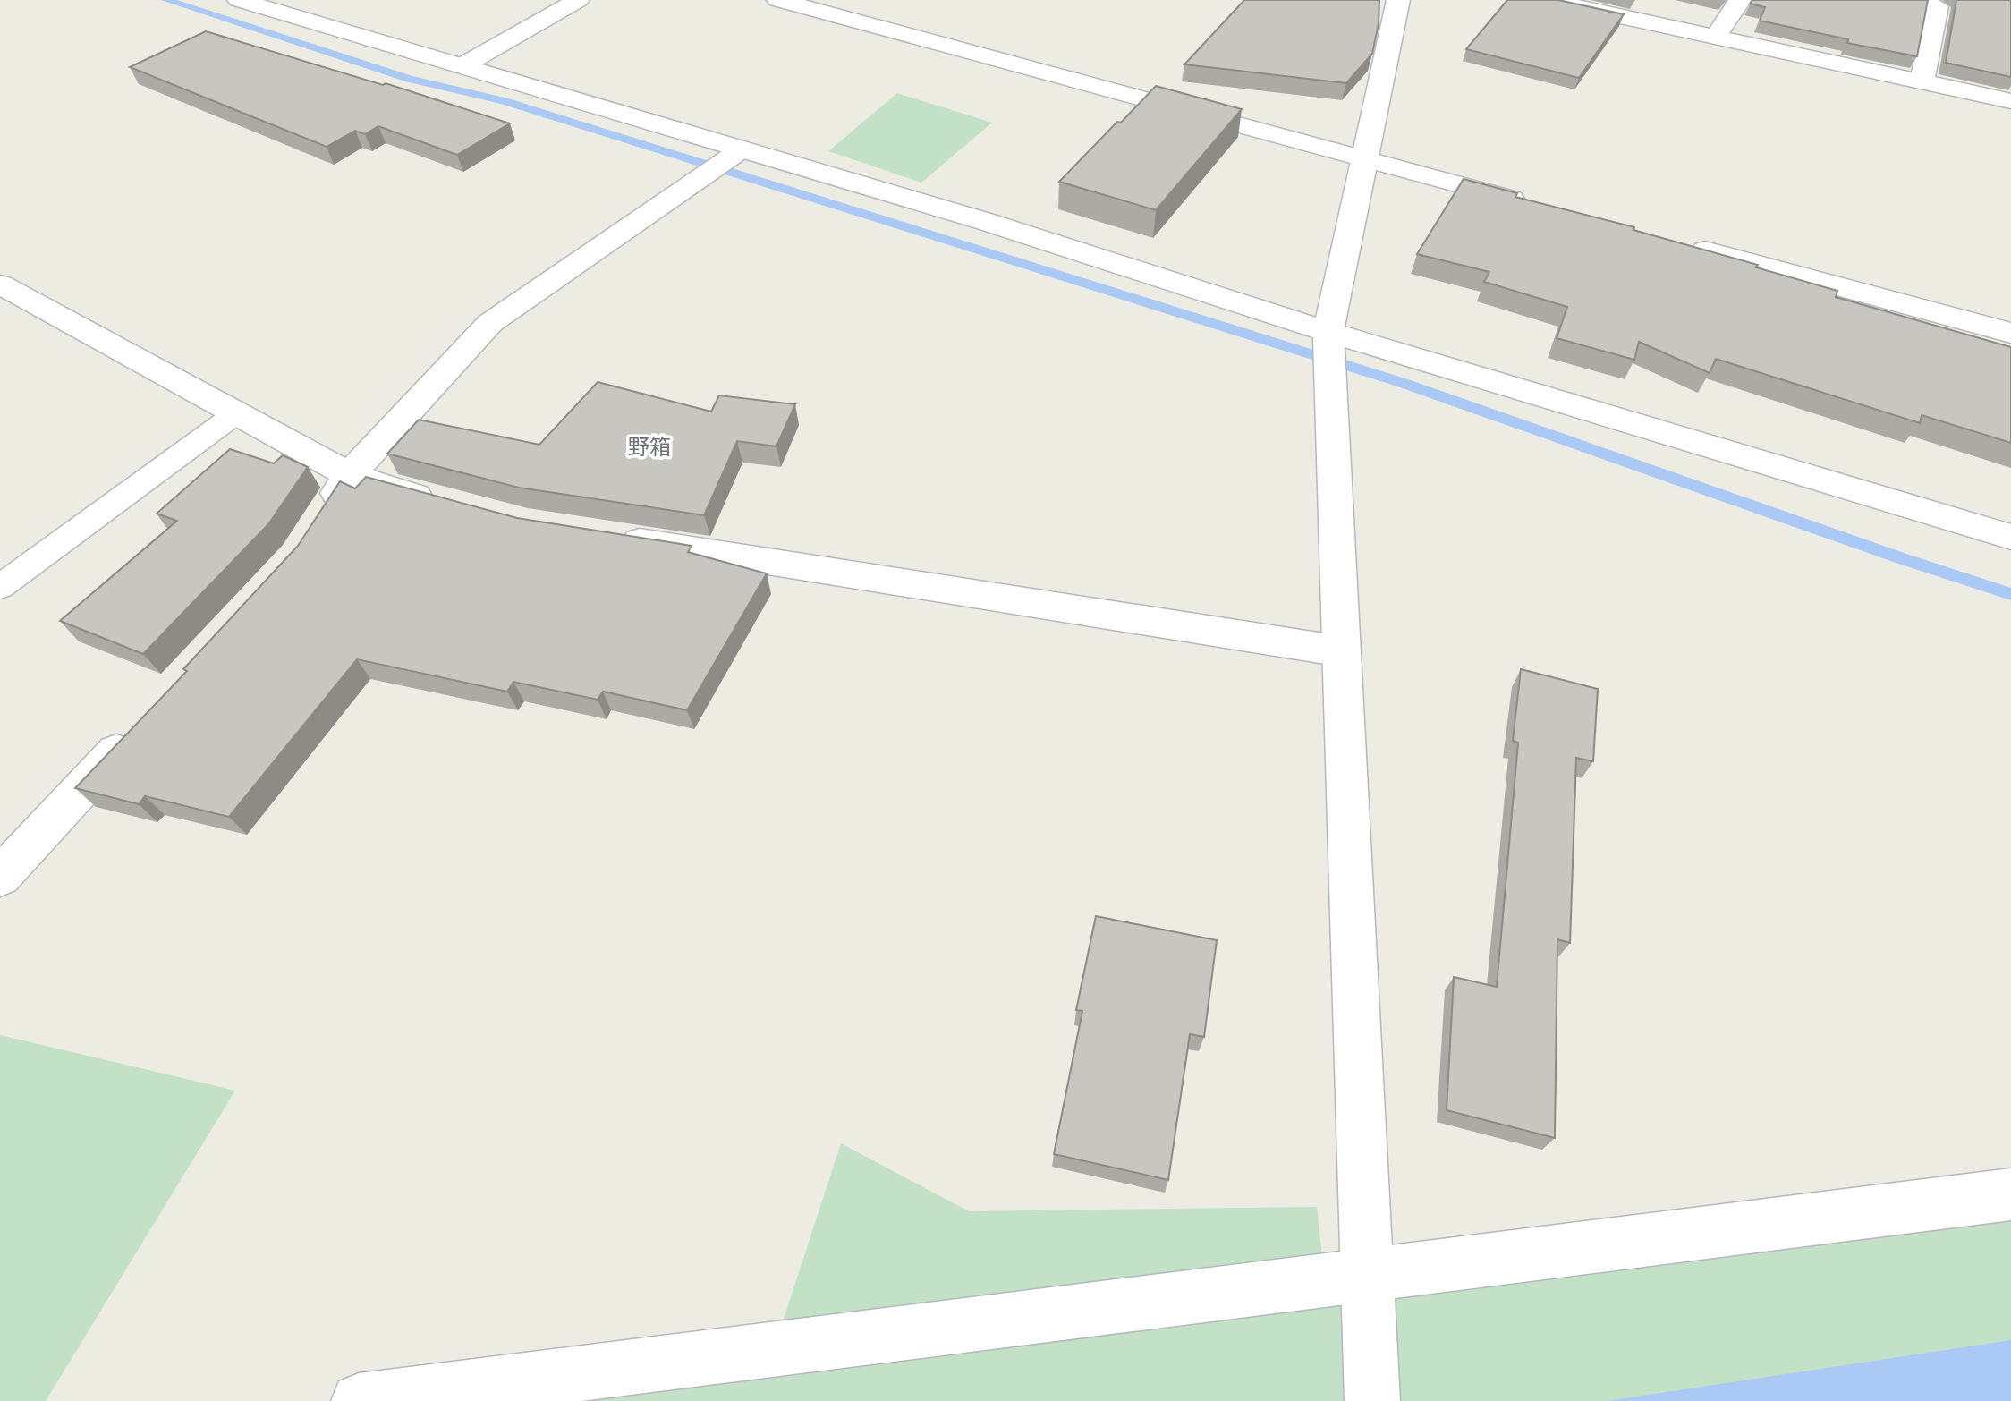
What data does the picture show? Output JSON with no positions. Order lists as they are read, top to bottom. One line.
{"districts":["野箱"]}
